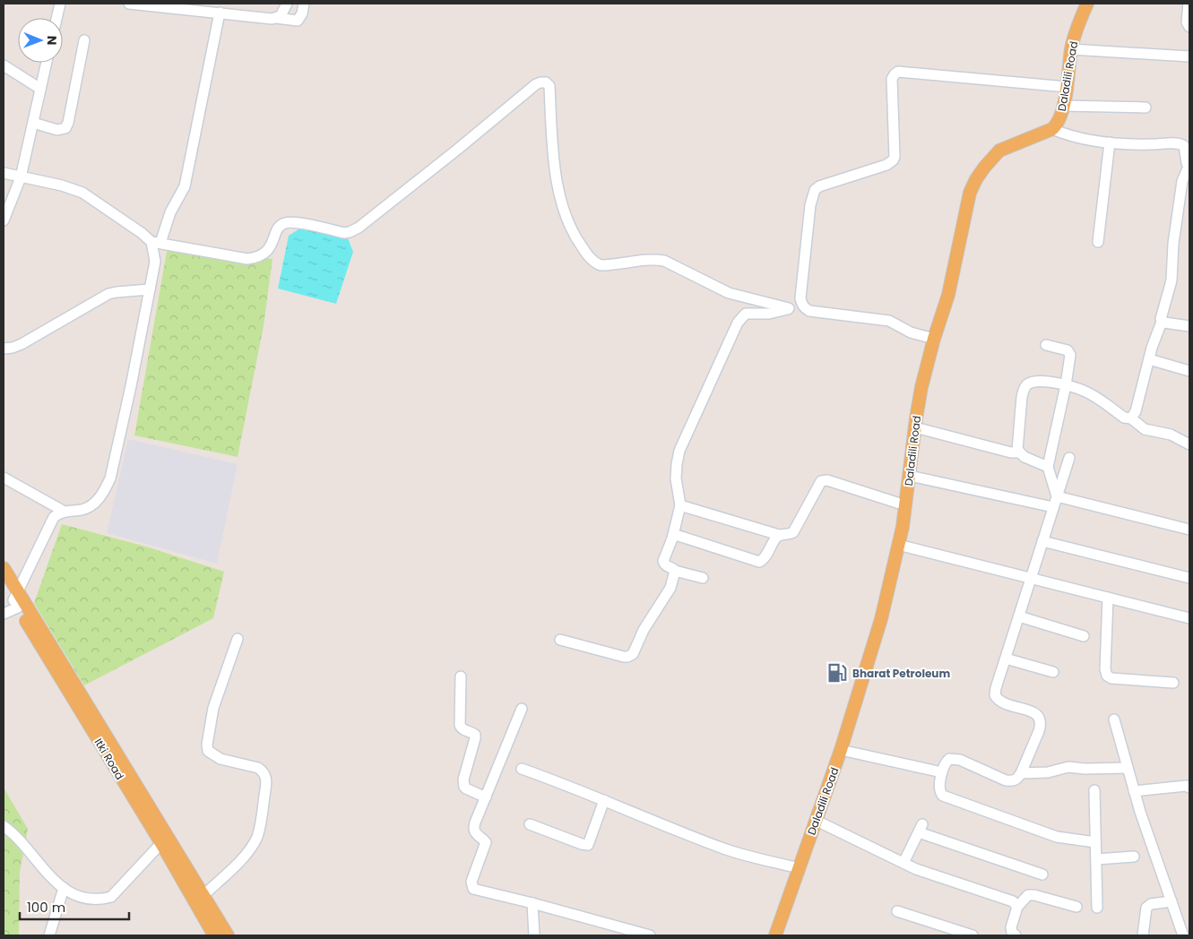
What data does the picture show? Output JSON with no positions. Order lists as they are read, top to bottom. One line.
{"streets":{"main road":["Daladili Road","Itki Road"]},"places":{"fuel station":["Bharat Petroleum"]},"scale_bar":"100 m","north":"right"}
